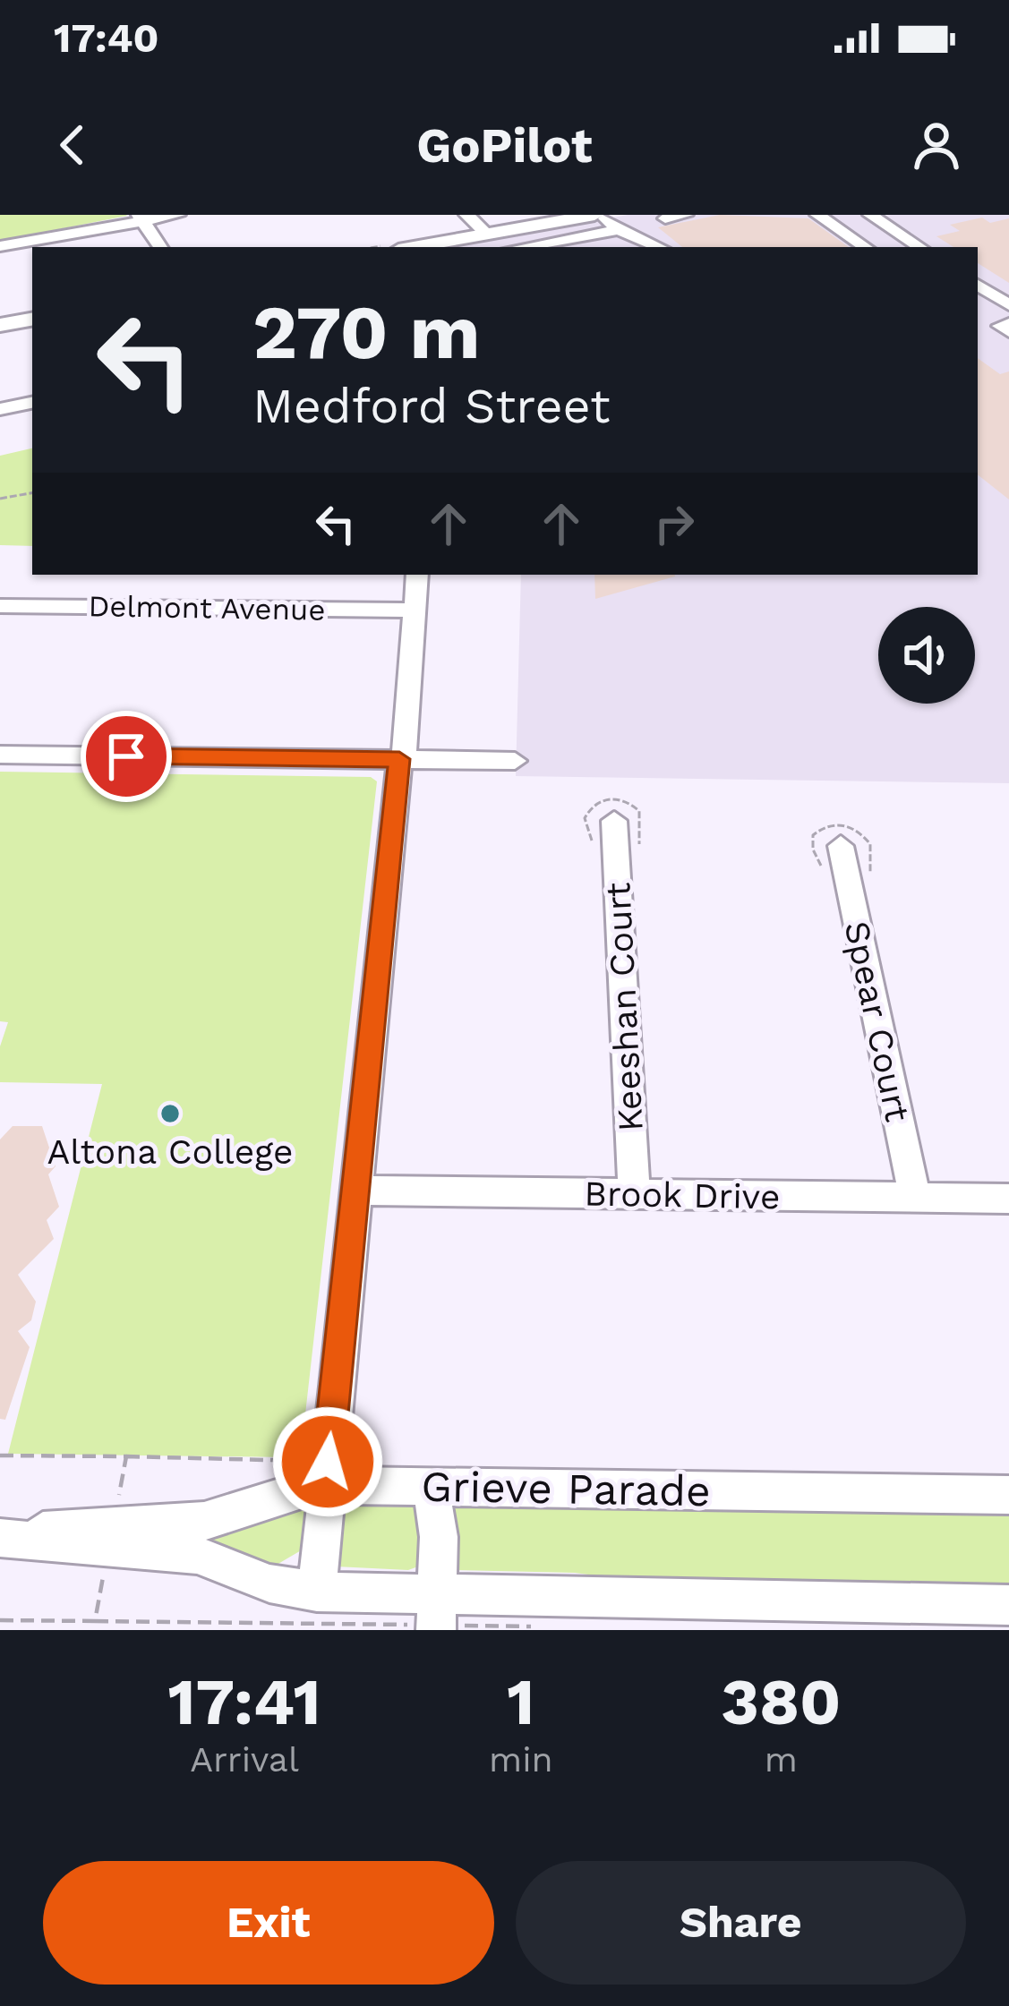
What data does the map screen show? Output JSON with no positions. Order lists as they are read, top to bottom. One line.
{"streets":{"street":["Delmont Avenue","Keeshan Court","Spear Court","Brook Drive","Grieve Parade"]},"crossings":[["Keeshan Court","Brook Drive"],["Spear Court","Brook Drive"]],"places":["Altona College"],"page":{"status":"17:40","header":"GoPilot","turn":["270 m","Medford Street"],"eta":["17:41","Arrival","1","min","380","m"],"buttons":["Exit","Share"]}}
